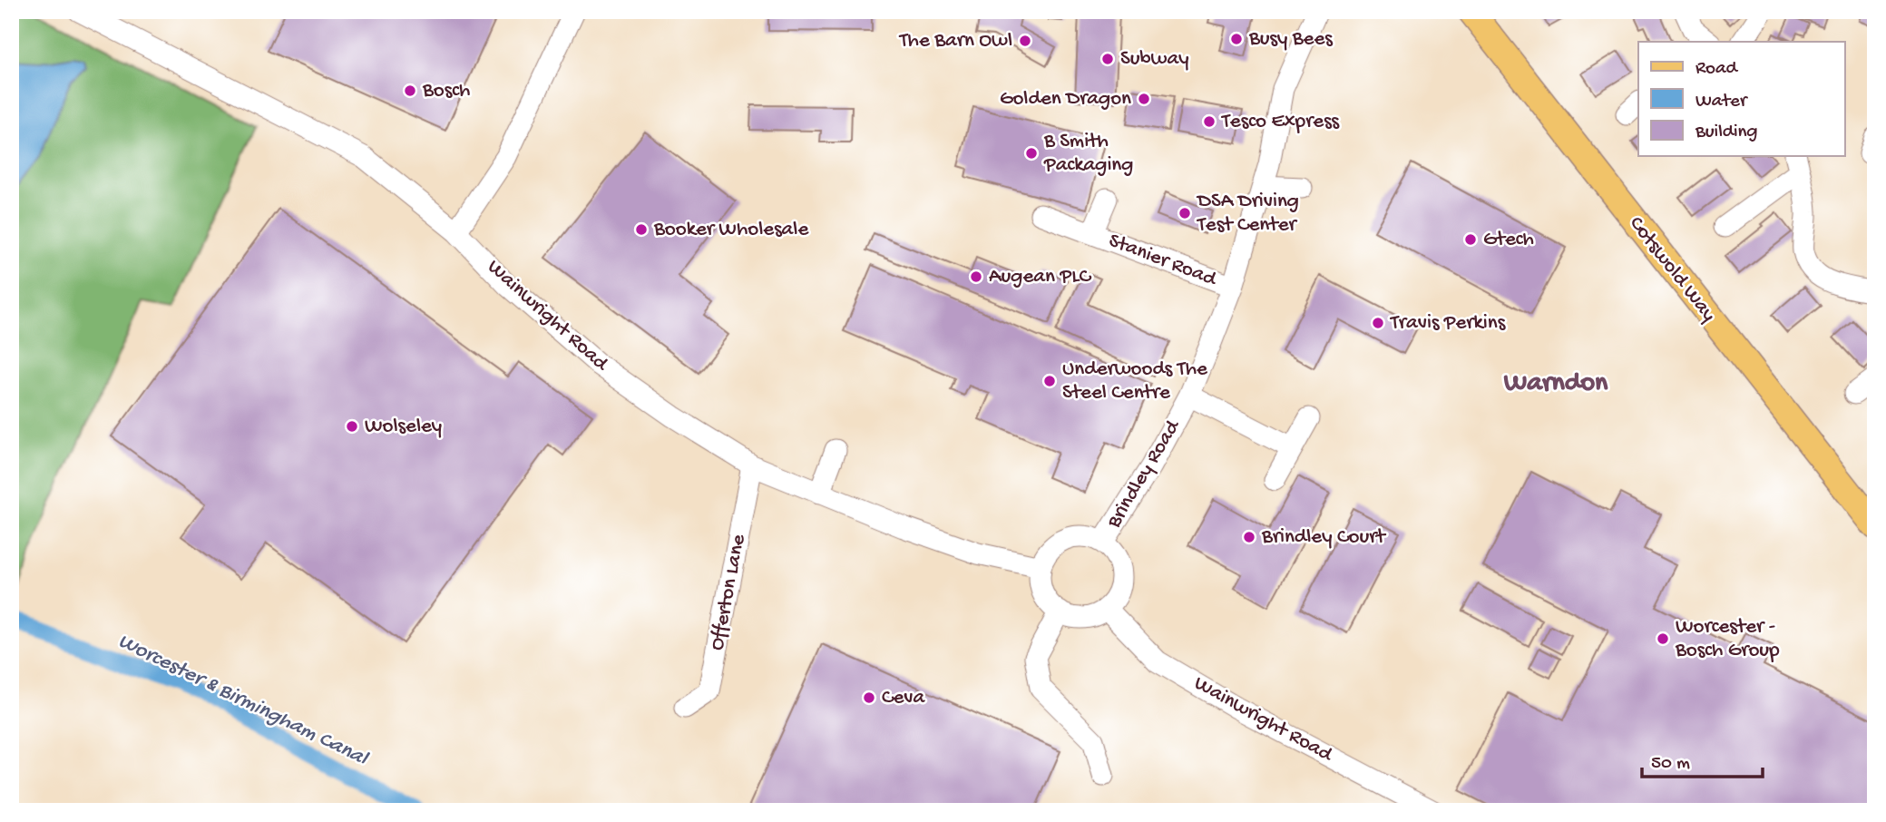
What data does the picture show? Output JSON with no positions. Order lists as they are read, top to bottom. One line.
{"streets":{"main road":["Cotswold Way"],"street":["Stanier Road","Wainwright Road","Brindley Road","Offerton Lane"]},"crossings":[["Stanier Road","Brindley Road"],["Wainwright Road","Brindley Road"],["Wainwright Road","Offerton Lane"]],"districts":["Warndon"],"water":["Worcester & Birmingham Canal"],"places":["Busy Bees","The Barn Owl","Subway","Bosch","Golden Dragon","Tesco Express","B Smith Packaging","DSA Driving Test Center","Booker Wholesale","Gtech","Augean PLC","Travis Perkins","Underwoods The Steel Centre","Wolseley","Brindley Court","Worcester - Bosch Group","Ceva"],"legend":["Road","Water","Building"],"scale_bar":"50 m"}
